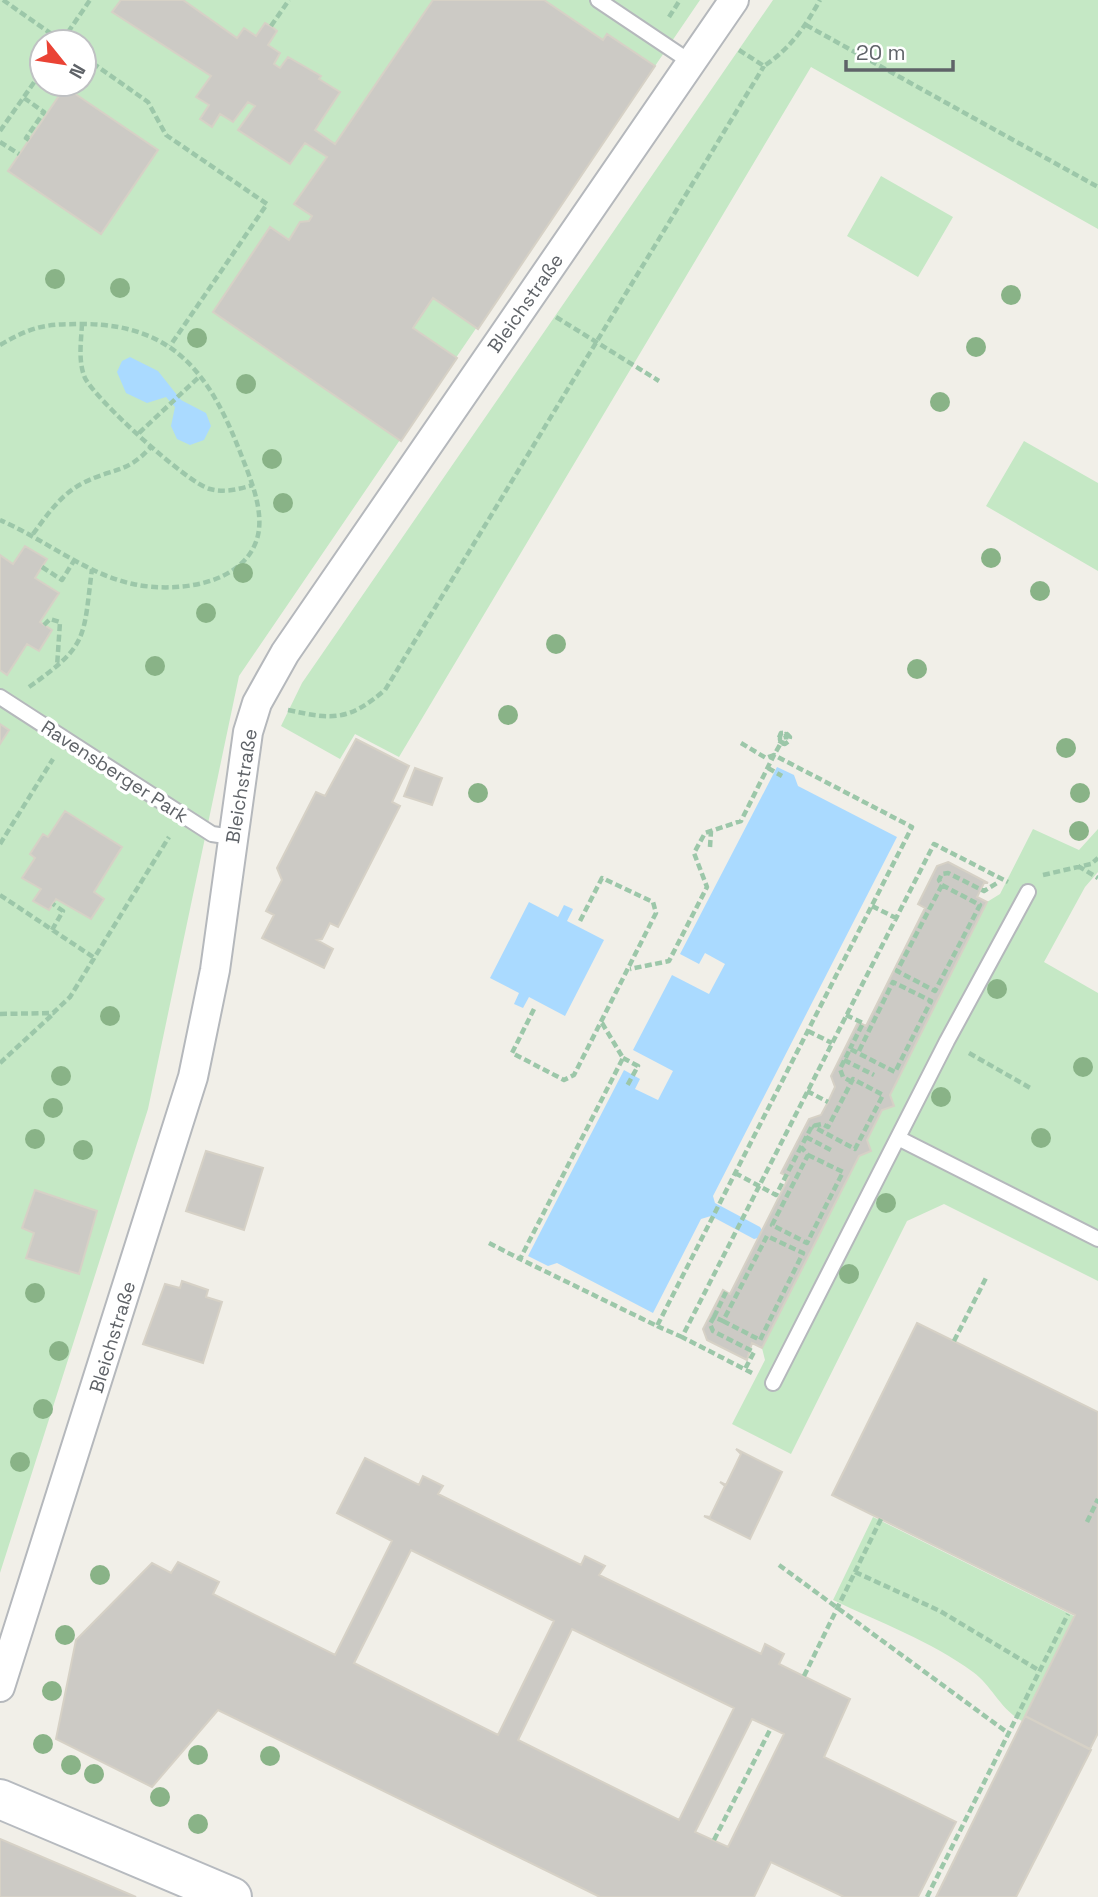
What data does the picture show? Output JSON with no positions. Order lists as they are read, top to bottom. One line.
{"streets":{"street":["Bleichstraße"],"lane":["Ravensberger Park"]},"crossings":[["Bleichstraße","Ravensberger Park"]],"scale_bar":"20 m","north":"bottom right"}
